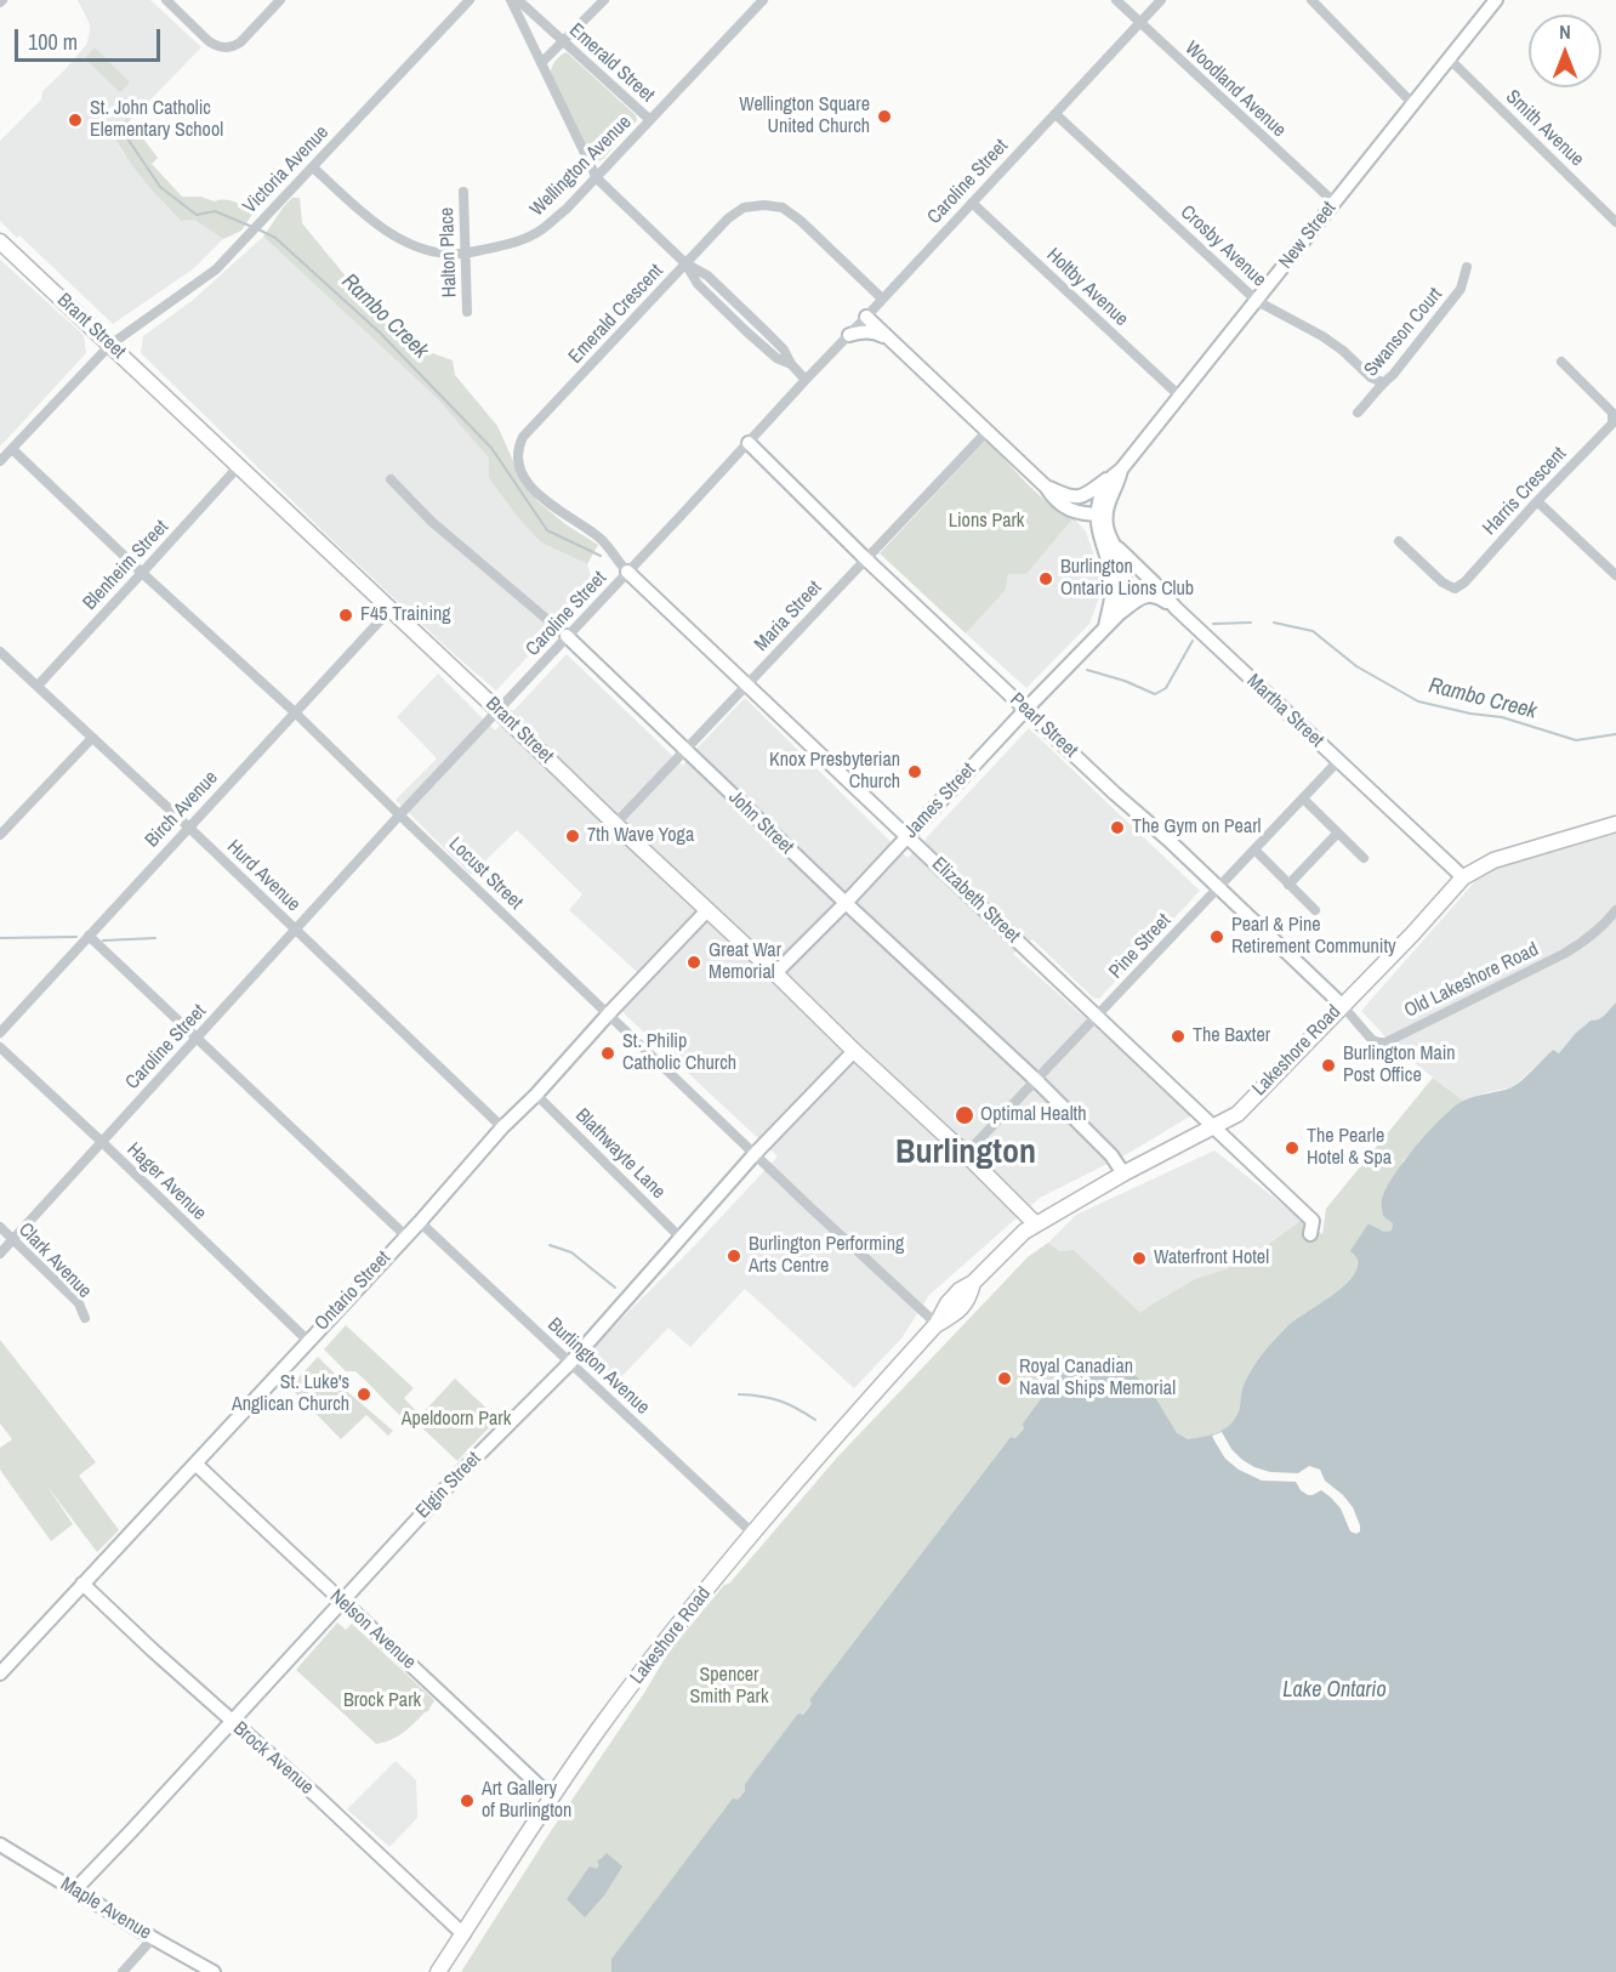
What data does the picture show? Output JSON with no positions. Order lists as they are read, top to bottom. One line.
{"streets":{"main road":["Brant Street","Lakeshore Road"],"street":["Emerald Street","Woodland Avenue","Smith Avenue","Wellington Avenue","Victoria Avenue","Caroline Street","New Street","Crosby Avenue","Halton Place","Holtby Avenue","Emerald Crescent","Swanson Court","Harris Crescent","Blenheim Street","Maria Street","Martha Street","Pearl Street","James Street","Birch Avenue","John Street","Locust Street","Hurd Avenue","Elizabeth Street","Pine Street","Old Lakeshore Road","Blathwayte Lane","Hager Avenue","Clark Avenue","Ontario Street","Burlington Avenue","Elgin Street","Nelson Avenue","Brock Avenue","Maple Avenue"]},"crossings":[["Emerald Street","Wellington Avenue"],["Woodland Avenue","Caroline Street"],["Woodland Avenue","New Street"],["Smith Avenue","New Street"],["Wellington Avenue","Victoria Avenue"],["Wellington Avenue","Halton Place"],["Victoria Avenue","Brant Street"],["Victoria Avenue","Locust Street"],["Caroline Street","Crosby Avenue"],["Caroline Street","Holtby Avenue"],["Caroline Street","Emerald Crescent"],["Caroline Street","Brant Street"],["Caroline Street","Pearl Street"],["Caroline Street","John Street"],["Caroline Street","Locust Street"],["Caroline Street","Hurd Avenue"],["Caroline Street","Elizabeth Street"],["Caroline Street","Hager Avenue"],["Caroline Street","Clark Avenue"],["New Street","Crosby Avenue"],["New Street","Holtby Avenue"],["Crosby Avenue","Swanson Court"],["Emerald Crescent","Elizabeth Street"],["Brant Street","Blenheim Street"],["Brant Street","Maria Street"],["Brant Street","James Street"],["Brant Street","Birch Avenue"],["Brant Street","Pine Street"],["Brant Street","Lakeshore Road"],["Brant Street","Ontario Street"],["Brant Street","Elgin Street"],["Blenheim Street","Locust Street"],["Blenheim Street","Hurd Avenue"],["Maria Street","Pearl Street"],["Maria Street","John Street"],["Maria Street","Elizabeth Street"],["Martha Street","James Street"],["Martha Street","Pine Street"],["Martha Street","Lakeshore Road"],["Pearl Street","James Street"],["Pearl Street","Pine Street"],["Pearl Street","Old Lakeshore Road"],["Pearl Street","Lakeshore Road"],["James Street","John Street"],["James Street","Elizabeth Street"],["Birch Avenue","Locust Street"],["Birch Avenue","Hurd Avenue"],["John Street","Pine Street"],["John Street","Lakeshore Road"],["Locust Street","Lakeshore Road"],["Locust Street","Ontario Street"],["Locust Street","Elgin Street"],["Hurd Avenue","Ontario Street"],["Elizabeth Street","Pine Street"],["Elizabeth Street","Lakeshore Road"],["Old Lakeshore Road","Lakeshore Road"],["Lakeshore Road","Burlington Avenue"],["Lakeshore Road","Nelson Avenue"],["Lakeshore Road","Brock Avenue"],["Blathwayte Lane","Ontario Street"],["Blathwayte Lane","Elgin Street"],["Hager Avenue","Ontario Street"],["Ontario Street","Burlington Avenue"],["Ontario Street","Nelson Avenue"],["Ontario Street","Brock Avenue"],["Burlington Avenue","Elgin Street"],["Elgin Street","Nelson Avenue"],["Elgin Street","Brock Avenue"],["Elgin Street","Maple Avenue"]],"districts":["Burlington"],"water":["Rambo Creek","Lake Ontario"],"parks":["Lions Park","Apeldoorn Park","Spencer Smith Park","Brock Park"],"places":["Wellington Square United Church","St. John Catholic Elementary School","Burlington Ontario Lions Club","F45 Training","Knox Presbyterian Church","The Gym on Pearl","7th Wave Yoga","Pearl & Pine Retirement Community","Great War Memorial","The Baxter","St. Philip Catholic Church","Burlington Main Post Office","Optimal Health","The Pearle Hotel & Spa","Burlington Performing Arts Centre","Waterfront Hotel","Royal Canadian Naval Ships Memorial","St. Luke's Anglican Church","Art Gallery of Burlington"],"scale_bar":"100 m","north":"top"}
